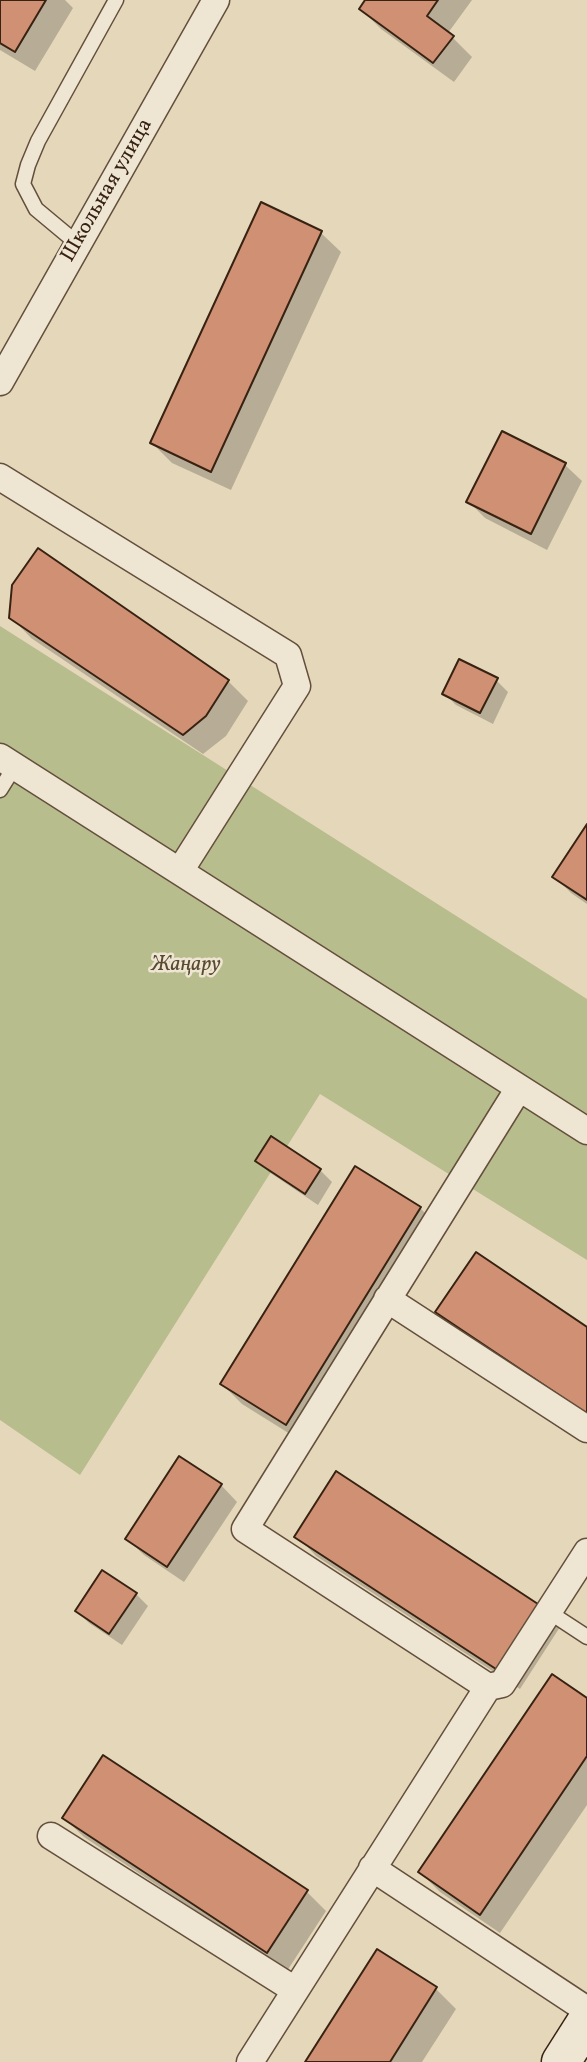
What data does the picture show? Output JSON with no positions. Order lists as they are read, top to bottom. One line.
{"streets":{"street":["Школьная улица"]},"parks":["Жаңару"]}
